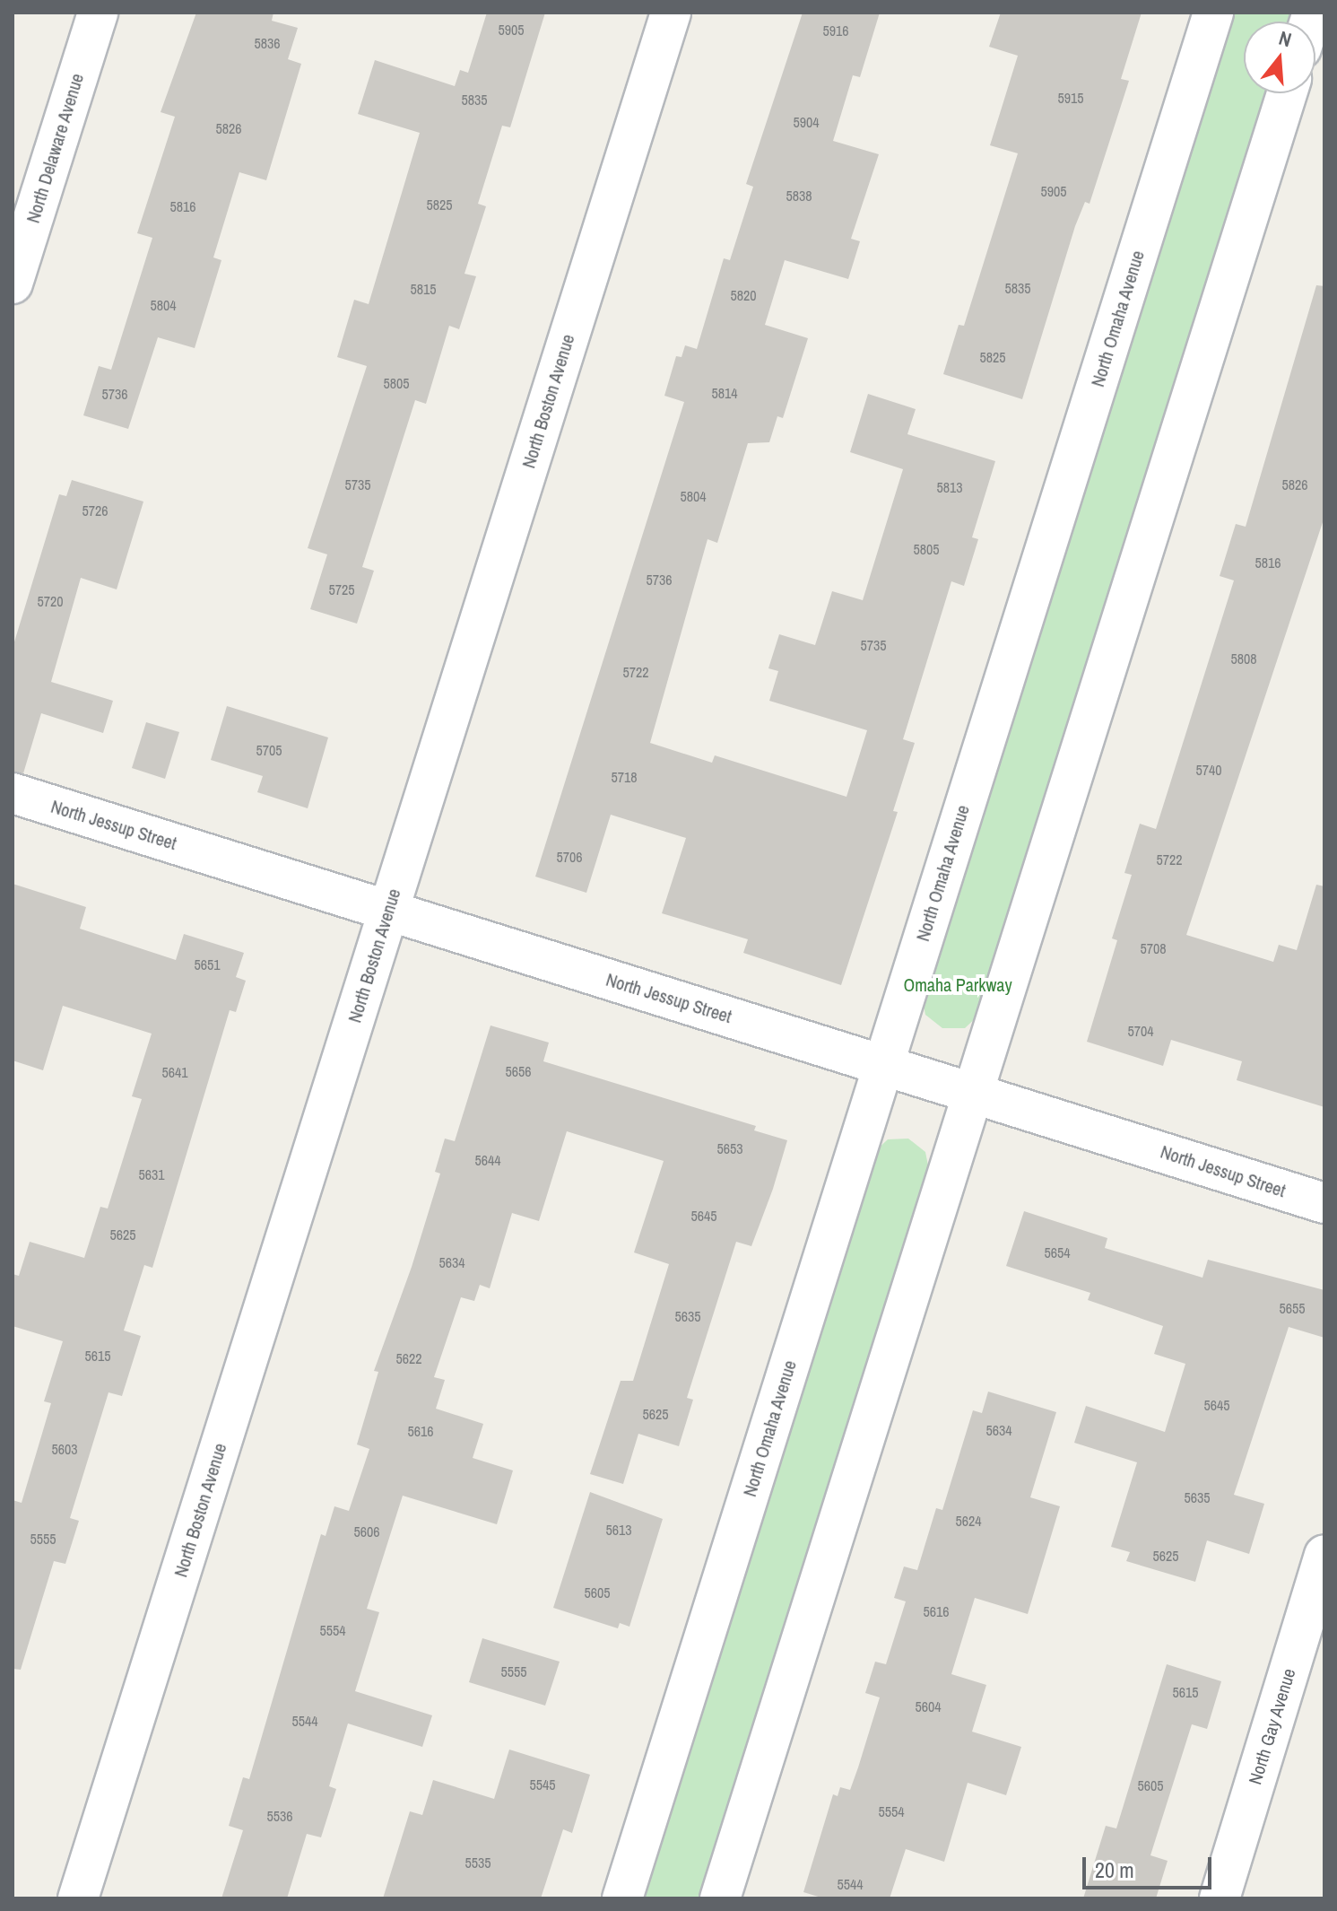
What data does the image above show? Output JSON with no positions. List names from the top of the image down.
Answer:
{
  "streets": {
    "street": [
      "North Delaware Avenue",
      "North Omaha Avenue",
      "North Boston Avenue",
      "North Jessup Street",
      "North Gay Avenue"
    ]
  },
  "crossings": [
    ["North Omaha Avenue", "North Jessup Street"],
    ["North Boston Avenue", "North Jessup Street"]
  ],
  "parks": ["Omaha Parkway"],
  "house_numbers": [
    "5905",
    "5916",
    "5836",
    "5915",
    "5835",
    "5904",
    "5826",
    "5905",
    "5838",
    "5825",
    "5816",
    "5835",
    "5815",
    "5820",
    "5804",
    "5825",
    "5805",
    "5814",
    "5736",
    "5735",
    "5826",
    "5813",
    "5804",
    "5726",
    "5805",
    "5816",
    "5736",
    "5725",
    "5720",
    "5735",
    "5808",
    "5722",
    "5705",
    "5740",
    "5718",
    "5706",
    "5722",
    "5708",
    "5651",
    "5704",
    "5656",
    "5641",
    "5653",
    "5644",
    "5631",
    "5645",
    "5625",
    "5654",
    "5634",
    "5655",
    "5635",
    "5615",
    "5622",
    "5645",
    "5625",
    "5634",
    "5616",
    "5603",
    "5635",
    "5624",
    "5613",
    "5606",
    "5555",
    "5625",
    "5605",
    "5616",
    "5554",
    "5555",
    "5615",
    "5604",
    "5544",
    "5545",
    "5605",
    "5554",
    "5536",
    "5535",
    "5544"
  ],
  "scale_bar": "20 m",
  "north": "top"
}
